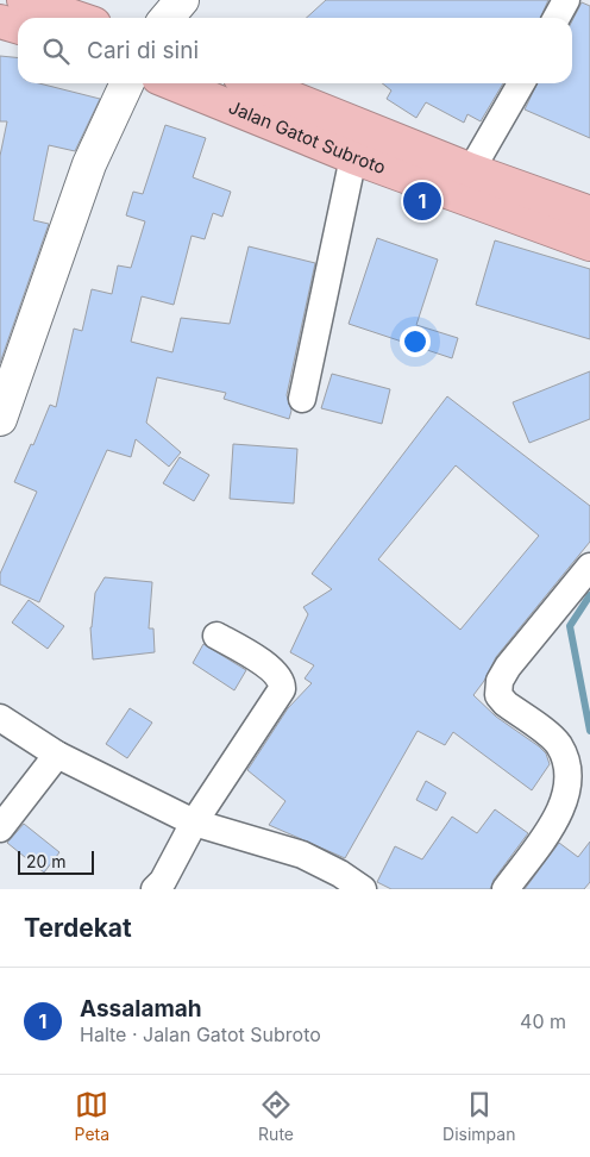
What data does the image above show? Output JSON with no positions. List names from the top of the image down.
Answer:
{
  "streets": {
    "highway": ["Jalan Gatot Subroto"]
  },
  "scale_bar": "20 m",
  "page": {
    "search": "Cari di sini",
    "pins": "1",
    "scale": "20 m",
    "heading": "Terdekat",
    "list": [
      {
        "mark": "1",
        "name": "Assalamah",
        "note": "Halte · Jalan Gatot Subroto",
        "value": "40 m"
      }
    ],
    "nav": ["Peta", "Rute", "Disimpan"]
  }
}
